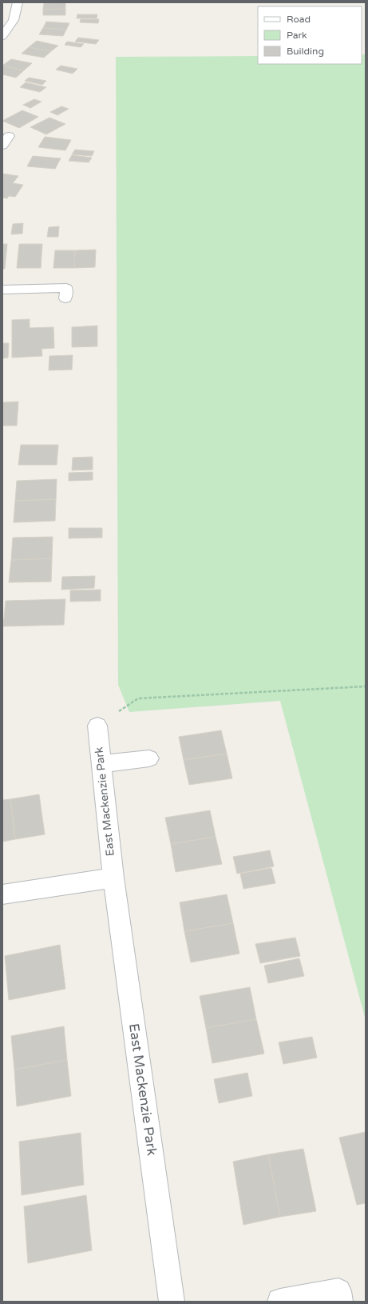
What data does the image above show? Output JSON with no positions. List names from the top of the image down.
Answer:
{
  "streets": {
    "street": ["East Mackenzie Park"]
  },
  "legend": ["Road", "Park", "Building"]
}
